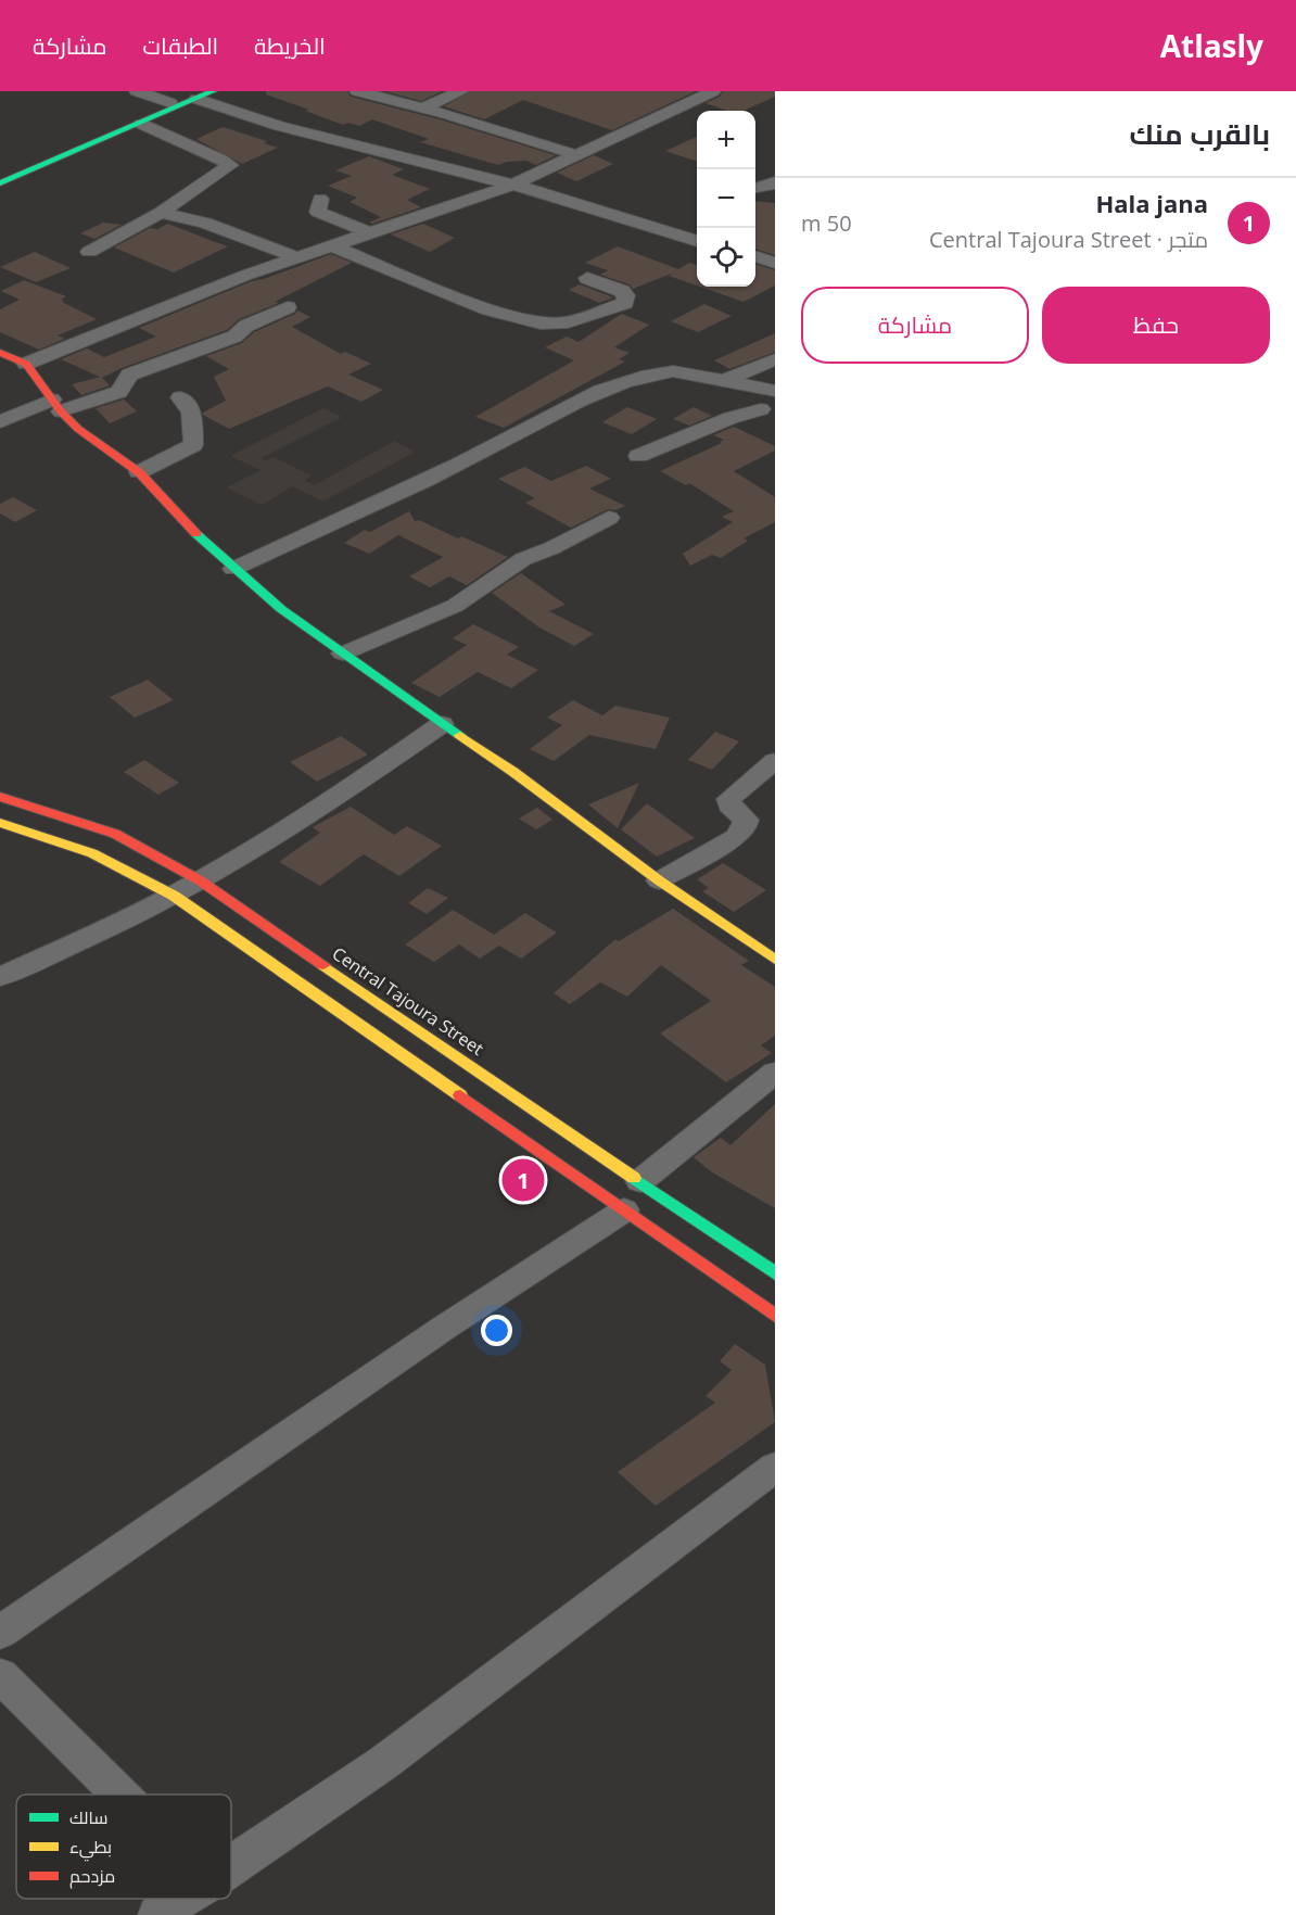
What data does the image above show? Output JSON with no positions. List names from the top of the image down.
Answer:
{
  "streets": {
    "street": ["Central Tajoura Street"]
  },
  "legend": ["سالك", "بطيء", "مزدحم"],
  "page": {
    "header": "Atlasly",
    "nav": ["الخريطة", "الطبقات", "مشاركة"],
    "heading": "بالقرب منك",
    "map_buttons": ["+", "−"],
    "list": [
      {
        "mark": "1",
        "name": "Hala jana",
        "note": "متجر · Central Tajoura Street",
        "value": "50 m"
      }
    ],
    "buttons": ["حفظ", "مشاركة"],
    "pins": "1"
  }
}
